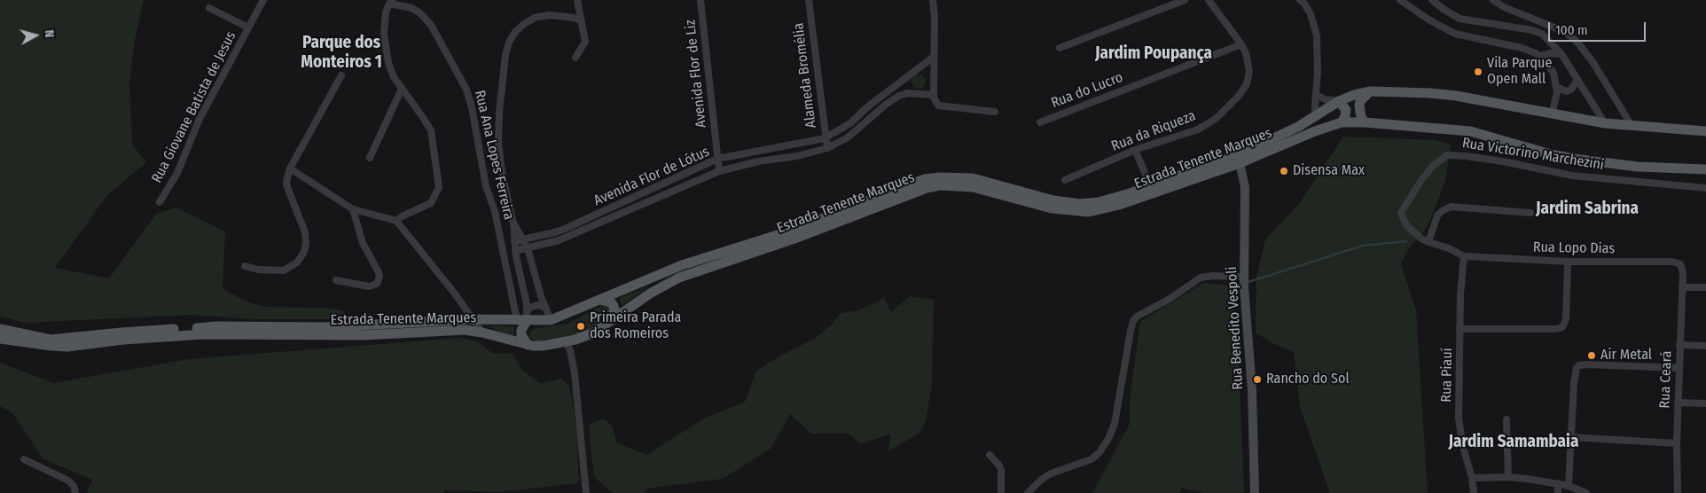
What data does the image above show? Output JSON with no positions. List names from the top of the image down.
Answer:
{
  "streets": {
    "main road": ["Estrada Tenente Marques"],
    "street": [
      "Avenida Flor de Liz",
      "Alameda Bromélia",
      "Rua do Lucro",
      "Rua Giovane Batista de Jesus",
      "Rua da Riqueza",
      "Rua Victorino Marchezini",
      "Rua Ana Lopes Ferreira",
      "Avenida Flor de Lótus",
      "Rua Lopo Dias",
      "Rua Benedito Vespoli",
      "Rua Piauí",
      "Rua Ceará"
    ]
  },
  "crossings": [
    ["Avenida Flor de Liz", "Avenida Flor de Lótus"],
    ["Alameda Bromélia", "Avenida Flor de Lótus"],
    ["Rua do Lucro", "Rua da Riqueza"],
    ["Rua Ana Lopes Ferreira", "Estrada Tenente Marques"],
    ["Estrada Tenente Marques", "Rua Benedito Vespoli"],
    ["Rua Lopo Dias", "Rua Piauí"],
    ["Rua Lopo Dias", "Rua Ceará"]
  ],
  "districts": [
    "Parque dos Monteiros 1",
    "Jardim Poupança",
    "Jardim Sabrina",
    "Jardim Samambaia"
  ],
  "places": [
    "Vila Parque Open Mall",
    "Disensa Max",
    "Primeira Parada dos Romeiros",
    "Air Metal",
    "Rancho do Sol"
  ],
  "scale_bar": "100 m",
  "north": "right"
}
